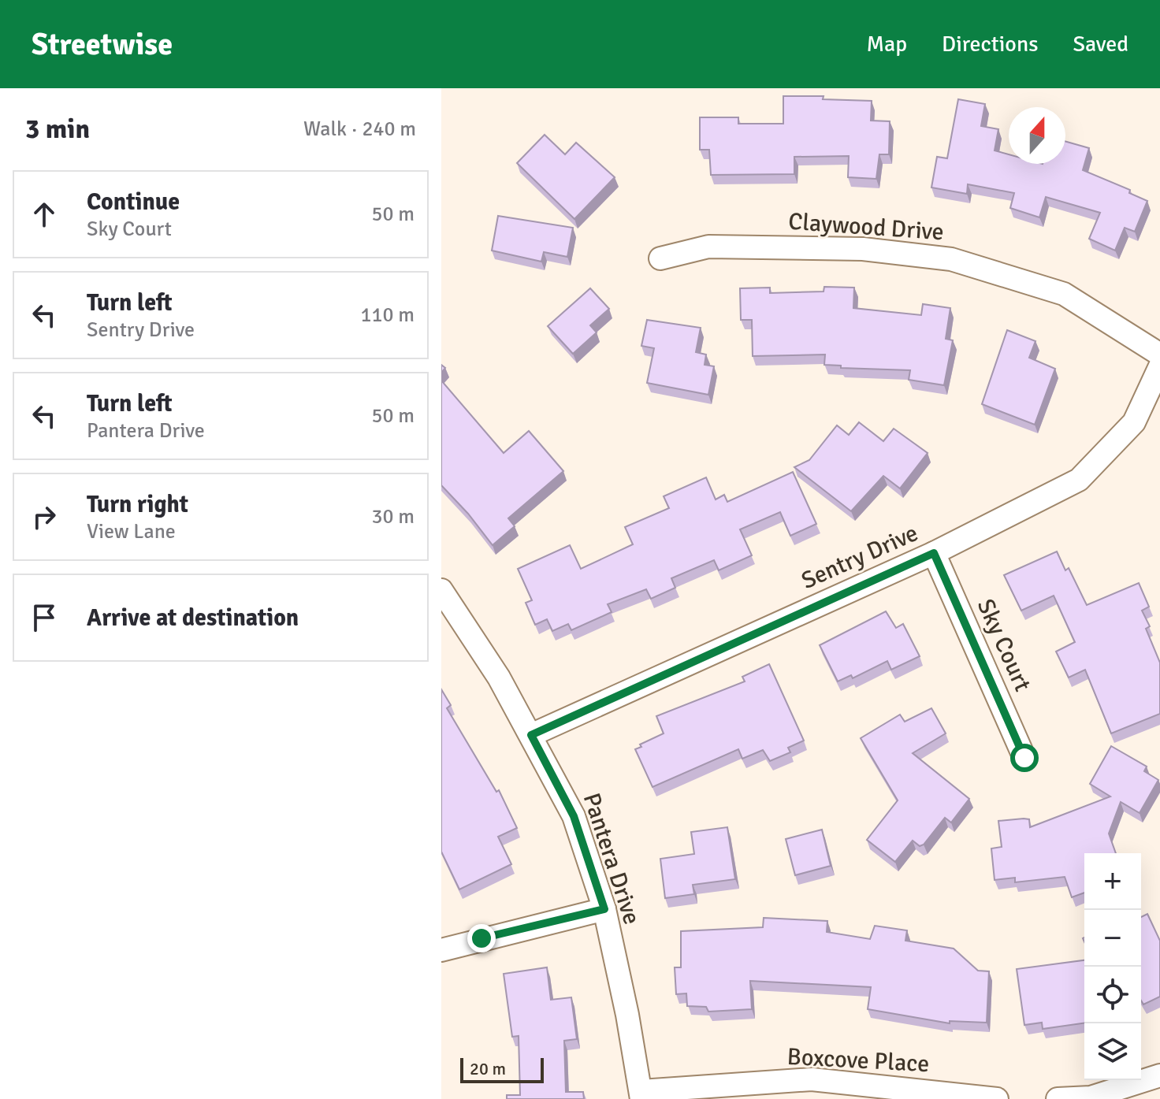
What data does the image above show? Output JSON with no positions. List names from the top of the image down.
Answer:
{
  "streets": {
    "street": [
      "Claywood Drive",
      "Sentry Drive",
      "Sky Court",
      "Pantera Drive",
      "Boxcove Place"
    ]
  },
  "crossings": [
    ["Sentry Drive", "Sky Court"],
    ["Sentry Drive", "Pantera Drive"],
    ["Pantera Drive", "Boxcove Place"]
  ],
  "scale_bar": "20 m",
  "north": "top",
  "page": {
    "header": "Streetwise",
    "nav": ["Map", "Directions", "Saved"],
    "heading": ["3 min", "Walk · 240 m"],
    "list": [
      ["Continue", "Sky Court", "50 m"],
      ["Turn left", "Sentry Drive", "110 m"],
      ["Turn left", "Pantera Drive", "50 m"],
      ["Turn right", "View Lane", "30 m"],
      "Arrive at destination"
    ],
    "map_buttons": ["+", "−"],
    "scale": "20 m"
  }
}
